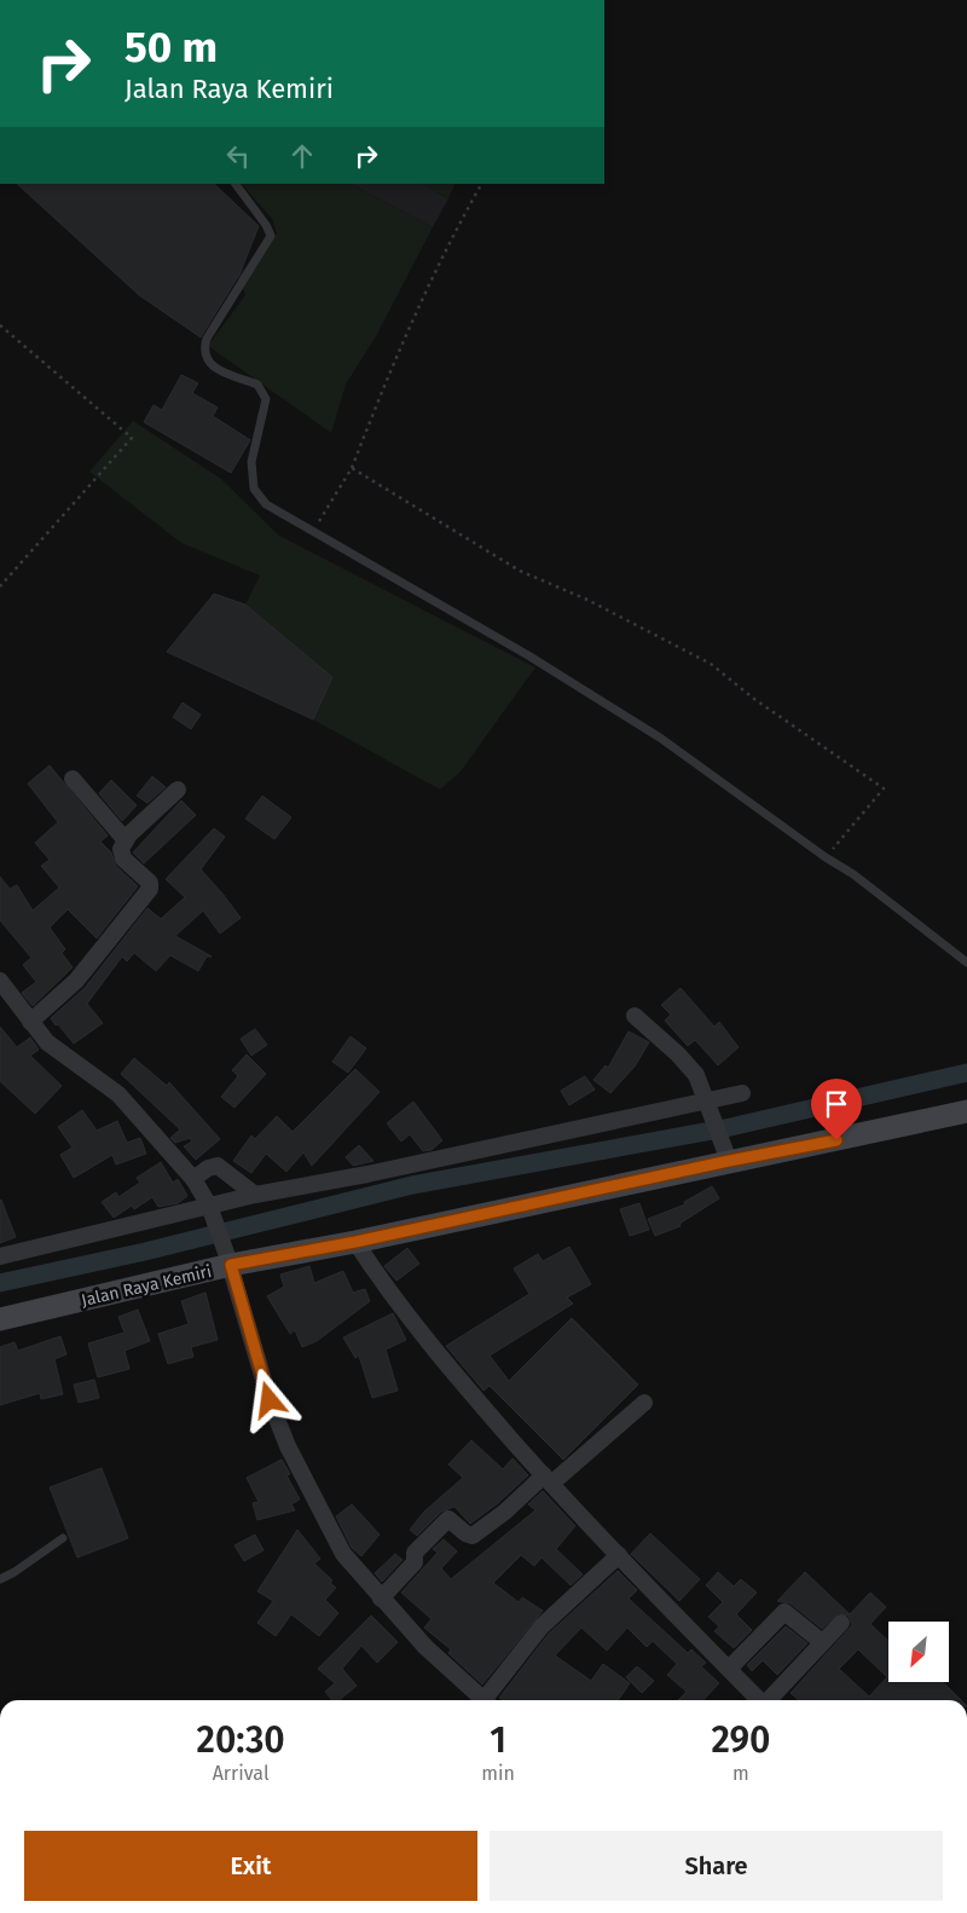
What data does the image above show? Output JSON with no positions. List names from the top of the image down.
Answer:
{
  "streets": {
    "main road": ["Jalan Raya Kemiri"]
  },
  "north": "bottom left",
  "page": {
    "turn": ["50 m", "Jalan Raya Kemiri"],
    "eta": [
      "20:30",
      "Arrival",
      "1",
      "min",
      "290",
      "m"
    ],
    "buttons": ["Exit", "Share"]
  }
}
